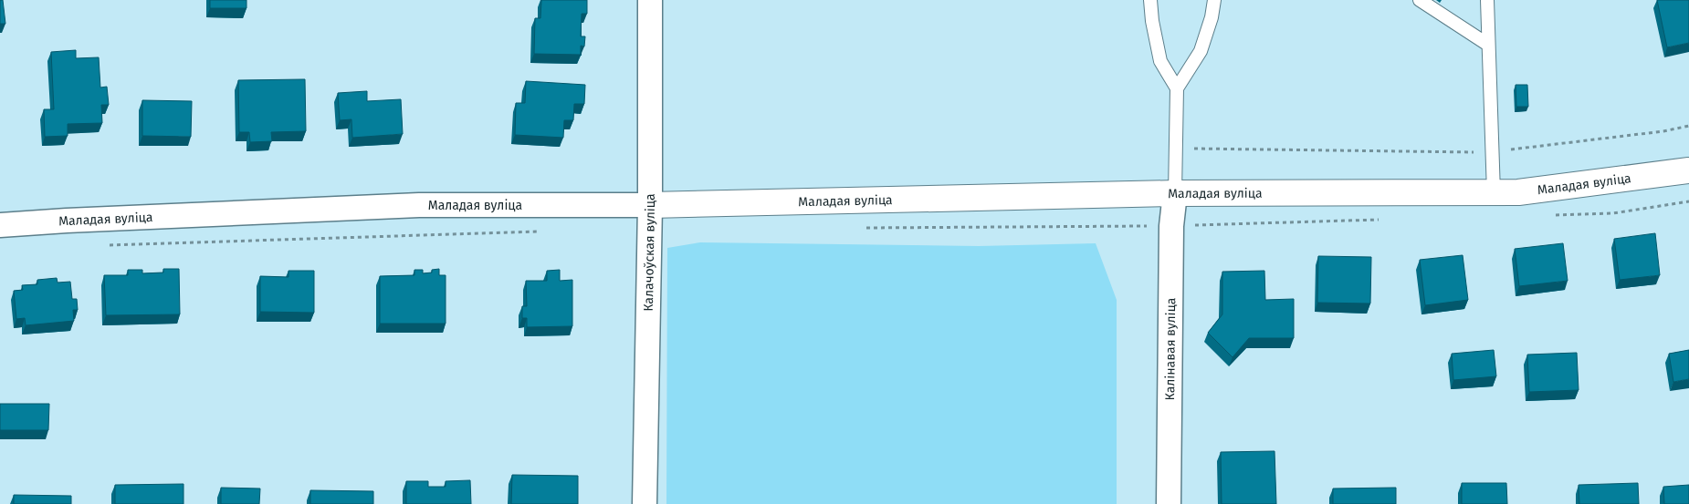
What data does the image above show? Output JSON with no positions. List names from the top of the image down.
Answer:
{
  "streets": {
    "street": ["Маладая вуліца", "Калачоўская вуліца", "Калінавая вуліца"]
  },
  "crossings": [
    ["Маладая вуліца", "Калачоўская вуліца"],
    ["Маладая вуліца", "Калінавая вуліца"]
  ]
}
